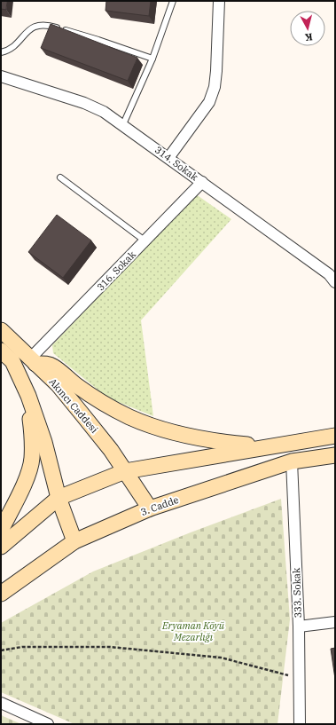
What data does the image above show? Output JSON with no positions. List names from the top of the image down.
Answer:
{
  "streets": {
    "street": [
      "314. Sokak",
      "316. Sokak",
      "Akıncı Caddesi",
      "3. Cadde",
      "333. Sokak"
    ]
  },
  "crossings": [
    ["314. Sokak", "316. Sokak"],
    ["316. Sokak", "Akıncı Caddesi"],
    ["Akıncı Caddesi", "3. Cadde"],
    ["3. Cadde", "333. Sokak"]
  ],
  "parks": ["Eryaman Köyü Mezarlığı"],
  "north": "bottom"
}
